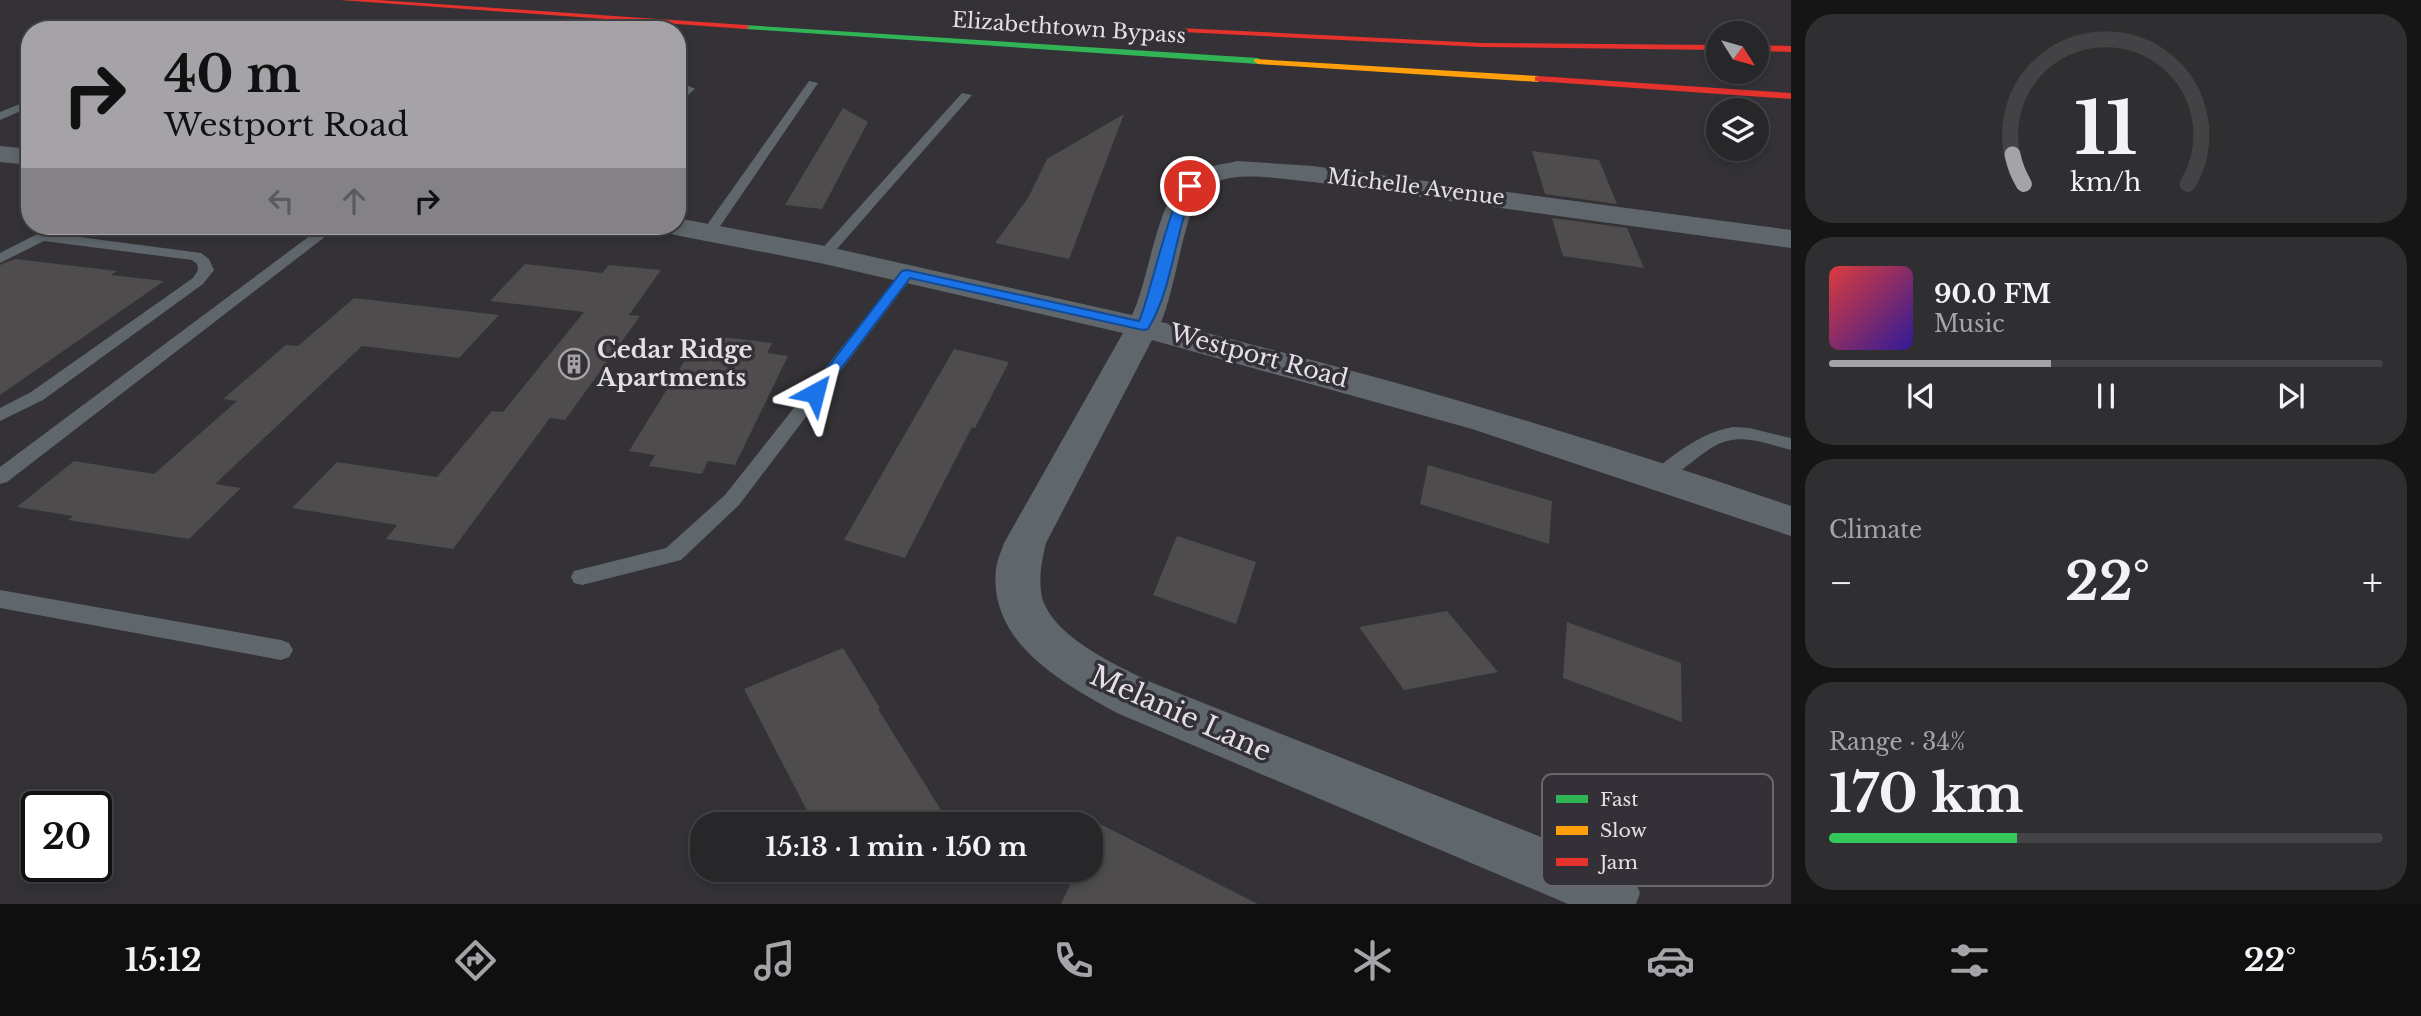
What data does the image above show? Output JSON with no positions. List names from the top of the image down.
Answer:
{
  "streets": {
    "highway": ["Elizabethtown Bypass"],
    "street": ["Michelle Avenue", "Westport Road", "Melanie Lane"]
  },
  "crossings": [
    ["Michelle Avenue", "Westport Road"],
    ["Michelle Avenue", "Melanie Lane"],
    ["Westport Road", "Melanie Lane"]
  ],
  "places": {
    "building": ["Cedar Ridge Apartments"]
  },
  "legend": ["Fast", "Slow", "Jam"],
  "north": "bottom right",
  "page": {
    "turn": ["40 m", "Westport Road"],
    "song": ["90.0 FM", "Music"],
    "tile": [
      "Climate",
      ["Range · 34%", "170 km"]
    ],
    "heat": ["−", "22°", "+"],
    "limit": "20",
    "trip": "15:13 · 1 min · 150 m",
    "tabs": ["15:12", "22°"],
    "gauge": ["11", "km/h"]
  }
}
